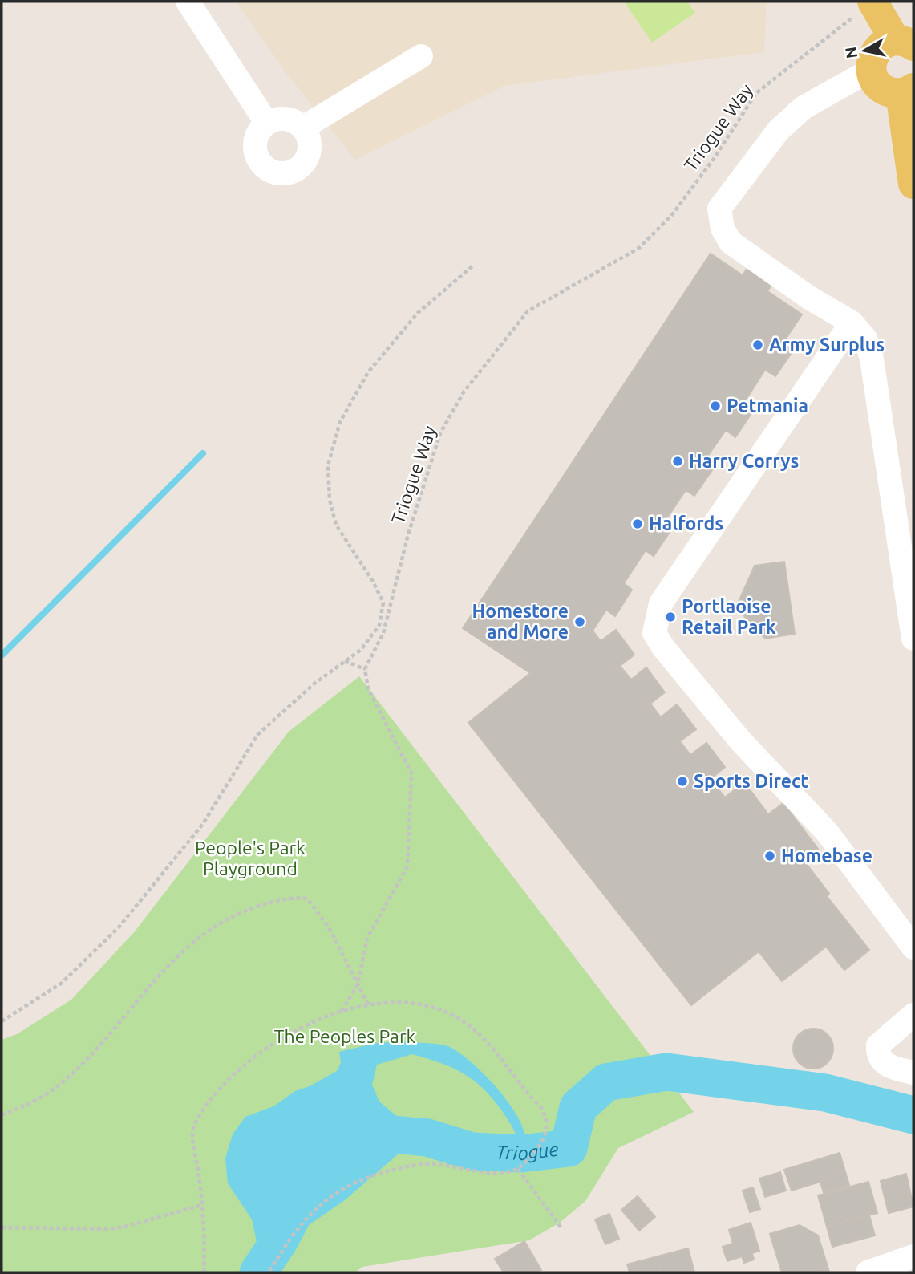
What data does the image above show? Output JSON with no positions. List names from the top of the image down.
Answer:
{
  "streets": {
    "path": ["Triogue Way"]
  },
  "water": ["Triogue"],
  "parks": ["People's Park Playground", "The Peoples Park"],
  "places": [
    "Army Surplus",
    "Petmania",
    "Harry Corrys",
    "Halfords",
    "Portlaoise Retail Park",
    "Homestore and More",
    "Sports Direct",
    "Homebase"
  ],
  "north": "left"
}
